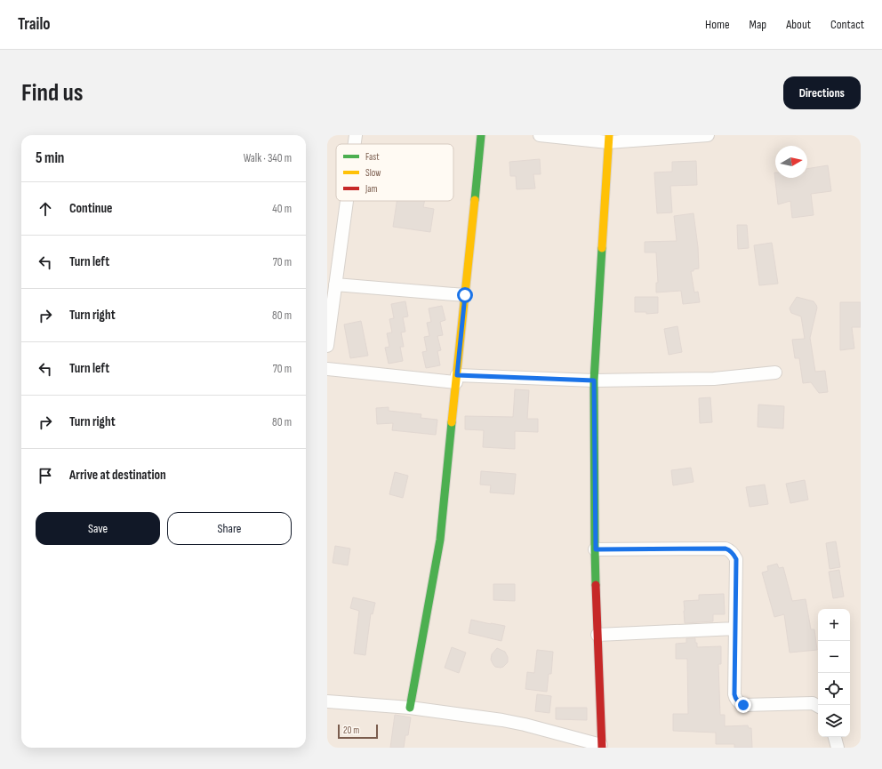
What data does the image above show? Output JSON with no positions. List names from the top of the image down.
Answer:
{
  "legend": ["Fast", "Slow", "Jam"],
  "scale_bar": "20 m",
  "north": "right",
  "page": {
    "header": "Trailo",
    "nav": [
      "Home",
      "Map",
      "About",
      "Contact"
    ],
    "buttons": [
      "Directions",
      ["Save", "Share"]
    ],
    "title": "Find us",
    "heading": ["5 min", "Walk · 340 m"],
    "list": [
      ["Continue", "40 m"],
      ["Turn left", "70 m"],
      ["Turn right", "80 m"],
      ["Turn left", "70 m"],
      ["Turn right", "80 m"],
      "Arrive at destination"
    ],
    "map_buttons": ["+", "−"],
    "scale": "20 m"
  }
}
